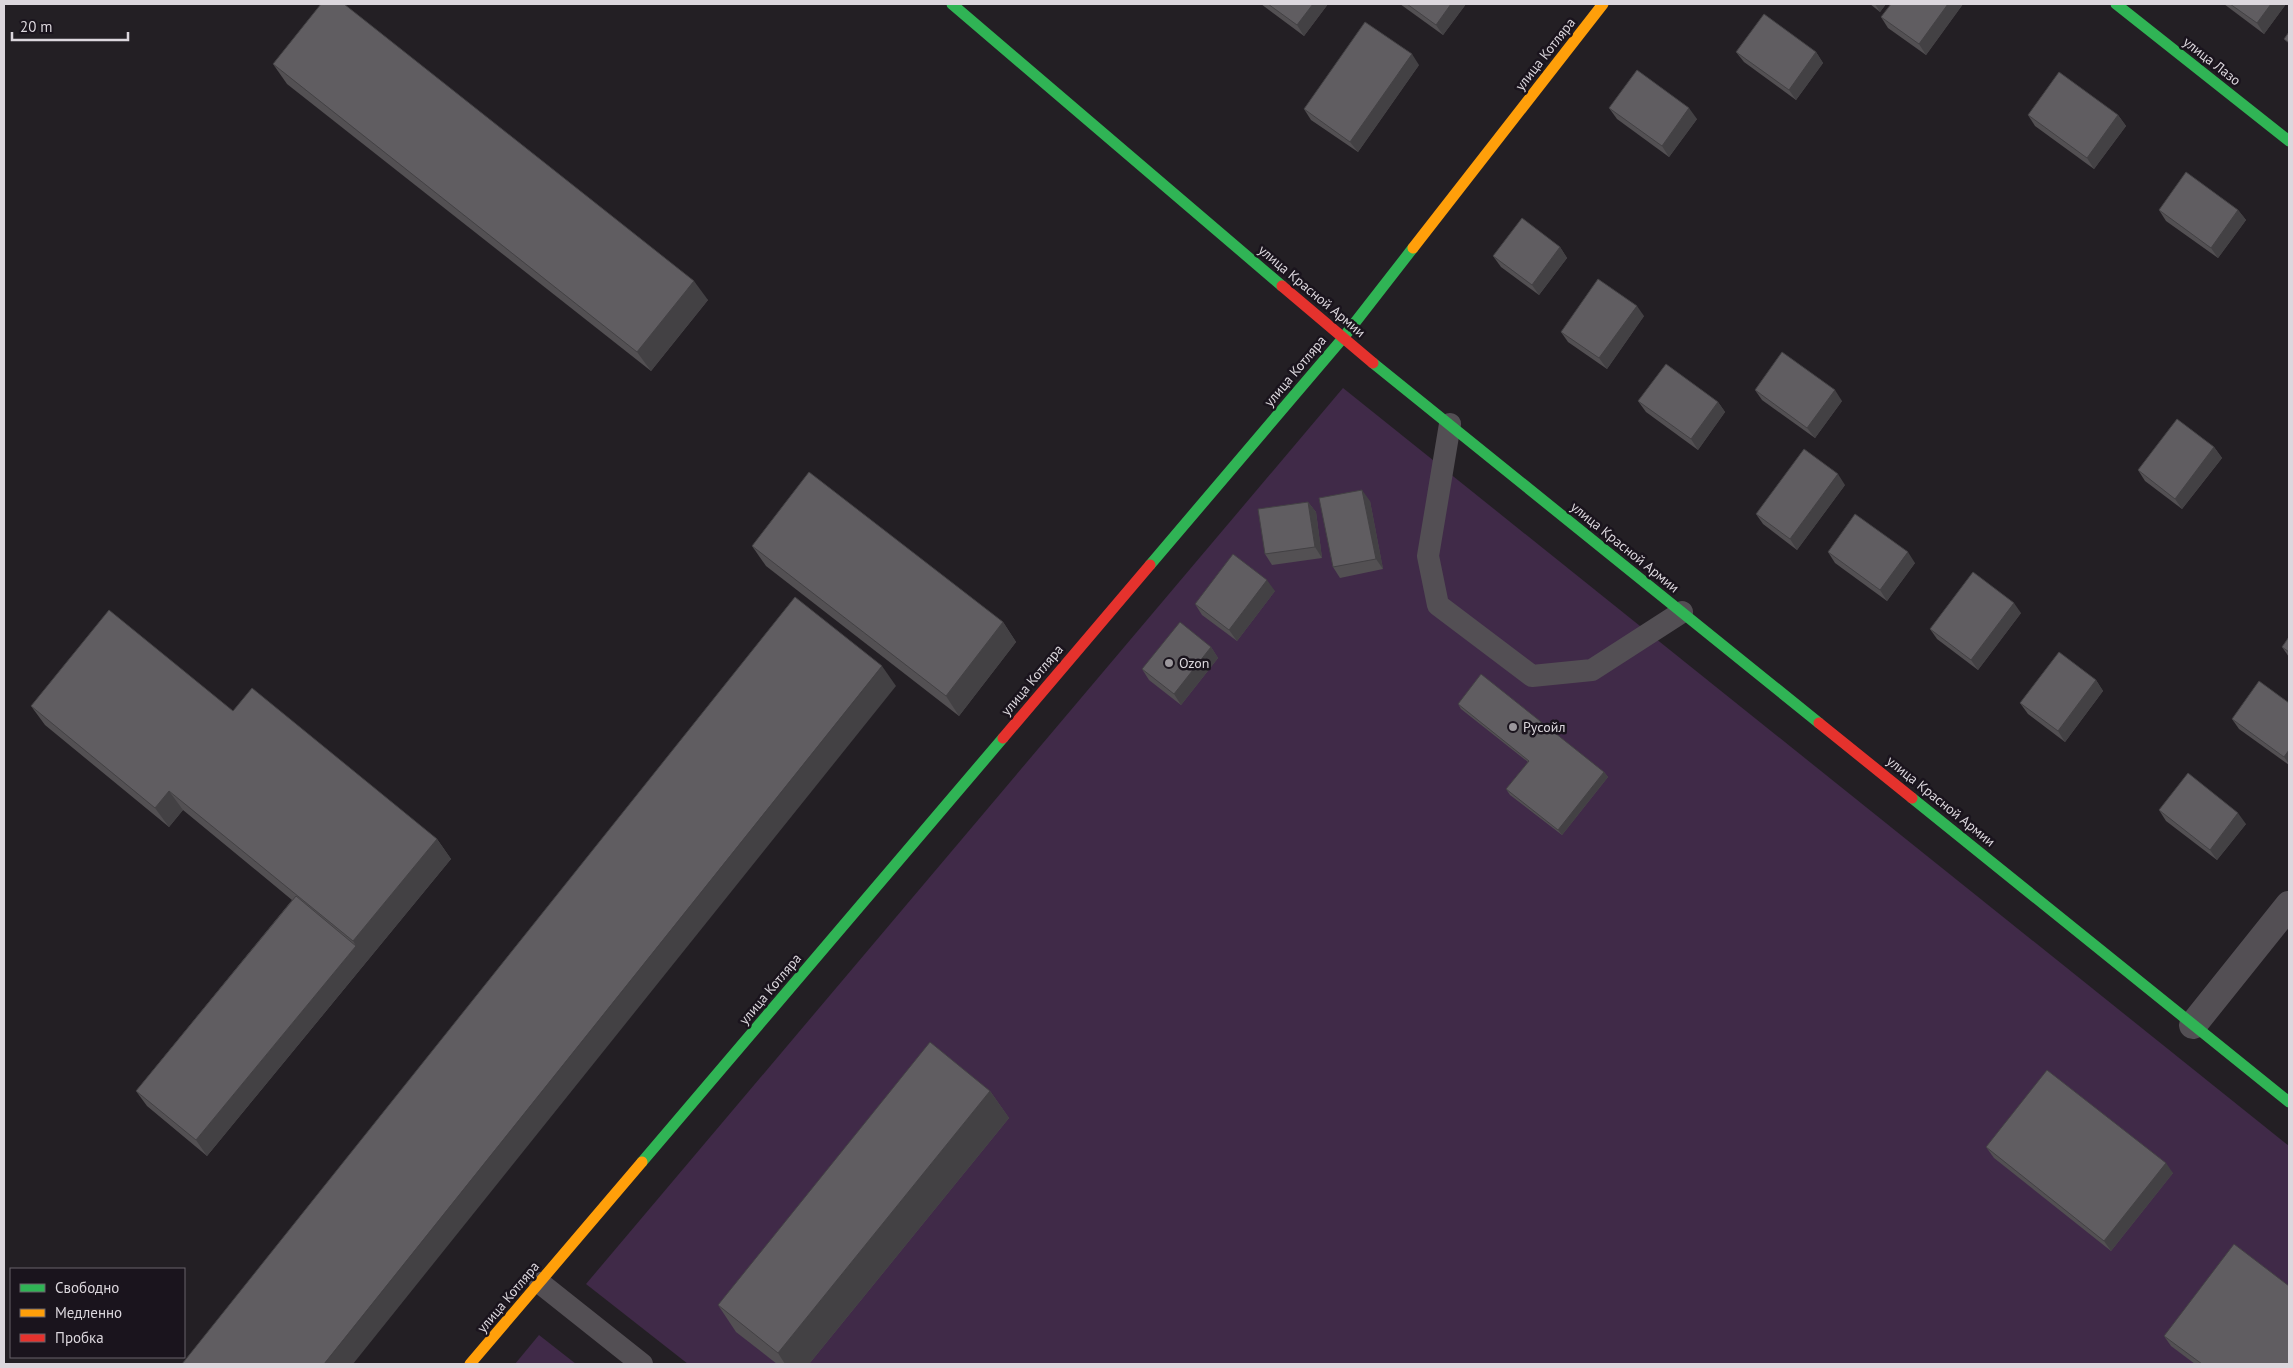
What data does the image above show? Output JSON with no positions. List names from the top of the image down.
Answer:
{
  "streets": {
    "street": ["улица Котляра", "улица Лазо", "улица Красной Армии"]
  },
  "crossings": [
    ["улица Котляра", "улица Красной Армии"]
  ],
  "places": ["Ozon", "Русойл"],
  "legend": ["Свободно", "Медленно", "Пробка"],
  "scale_bar": "20 m"
}
